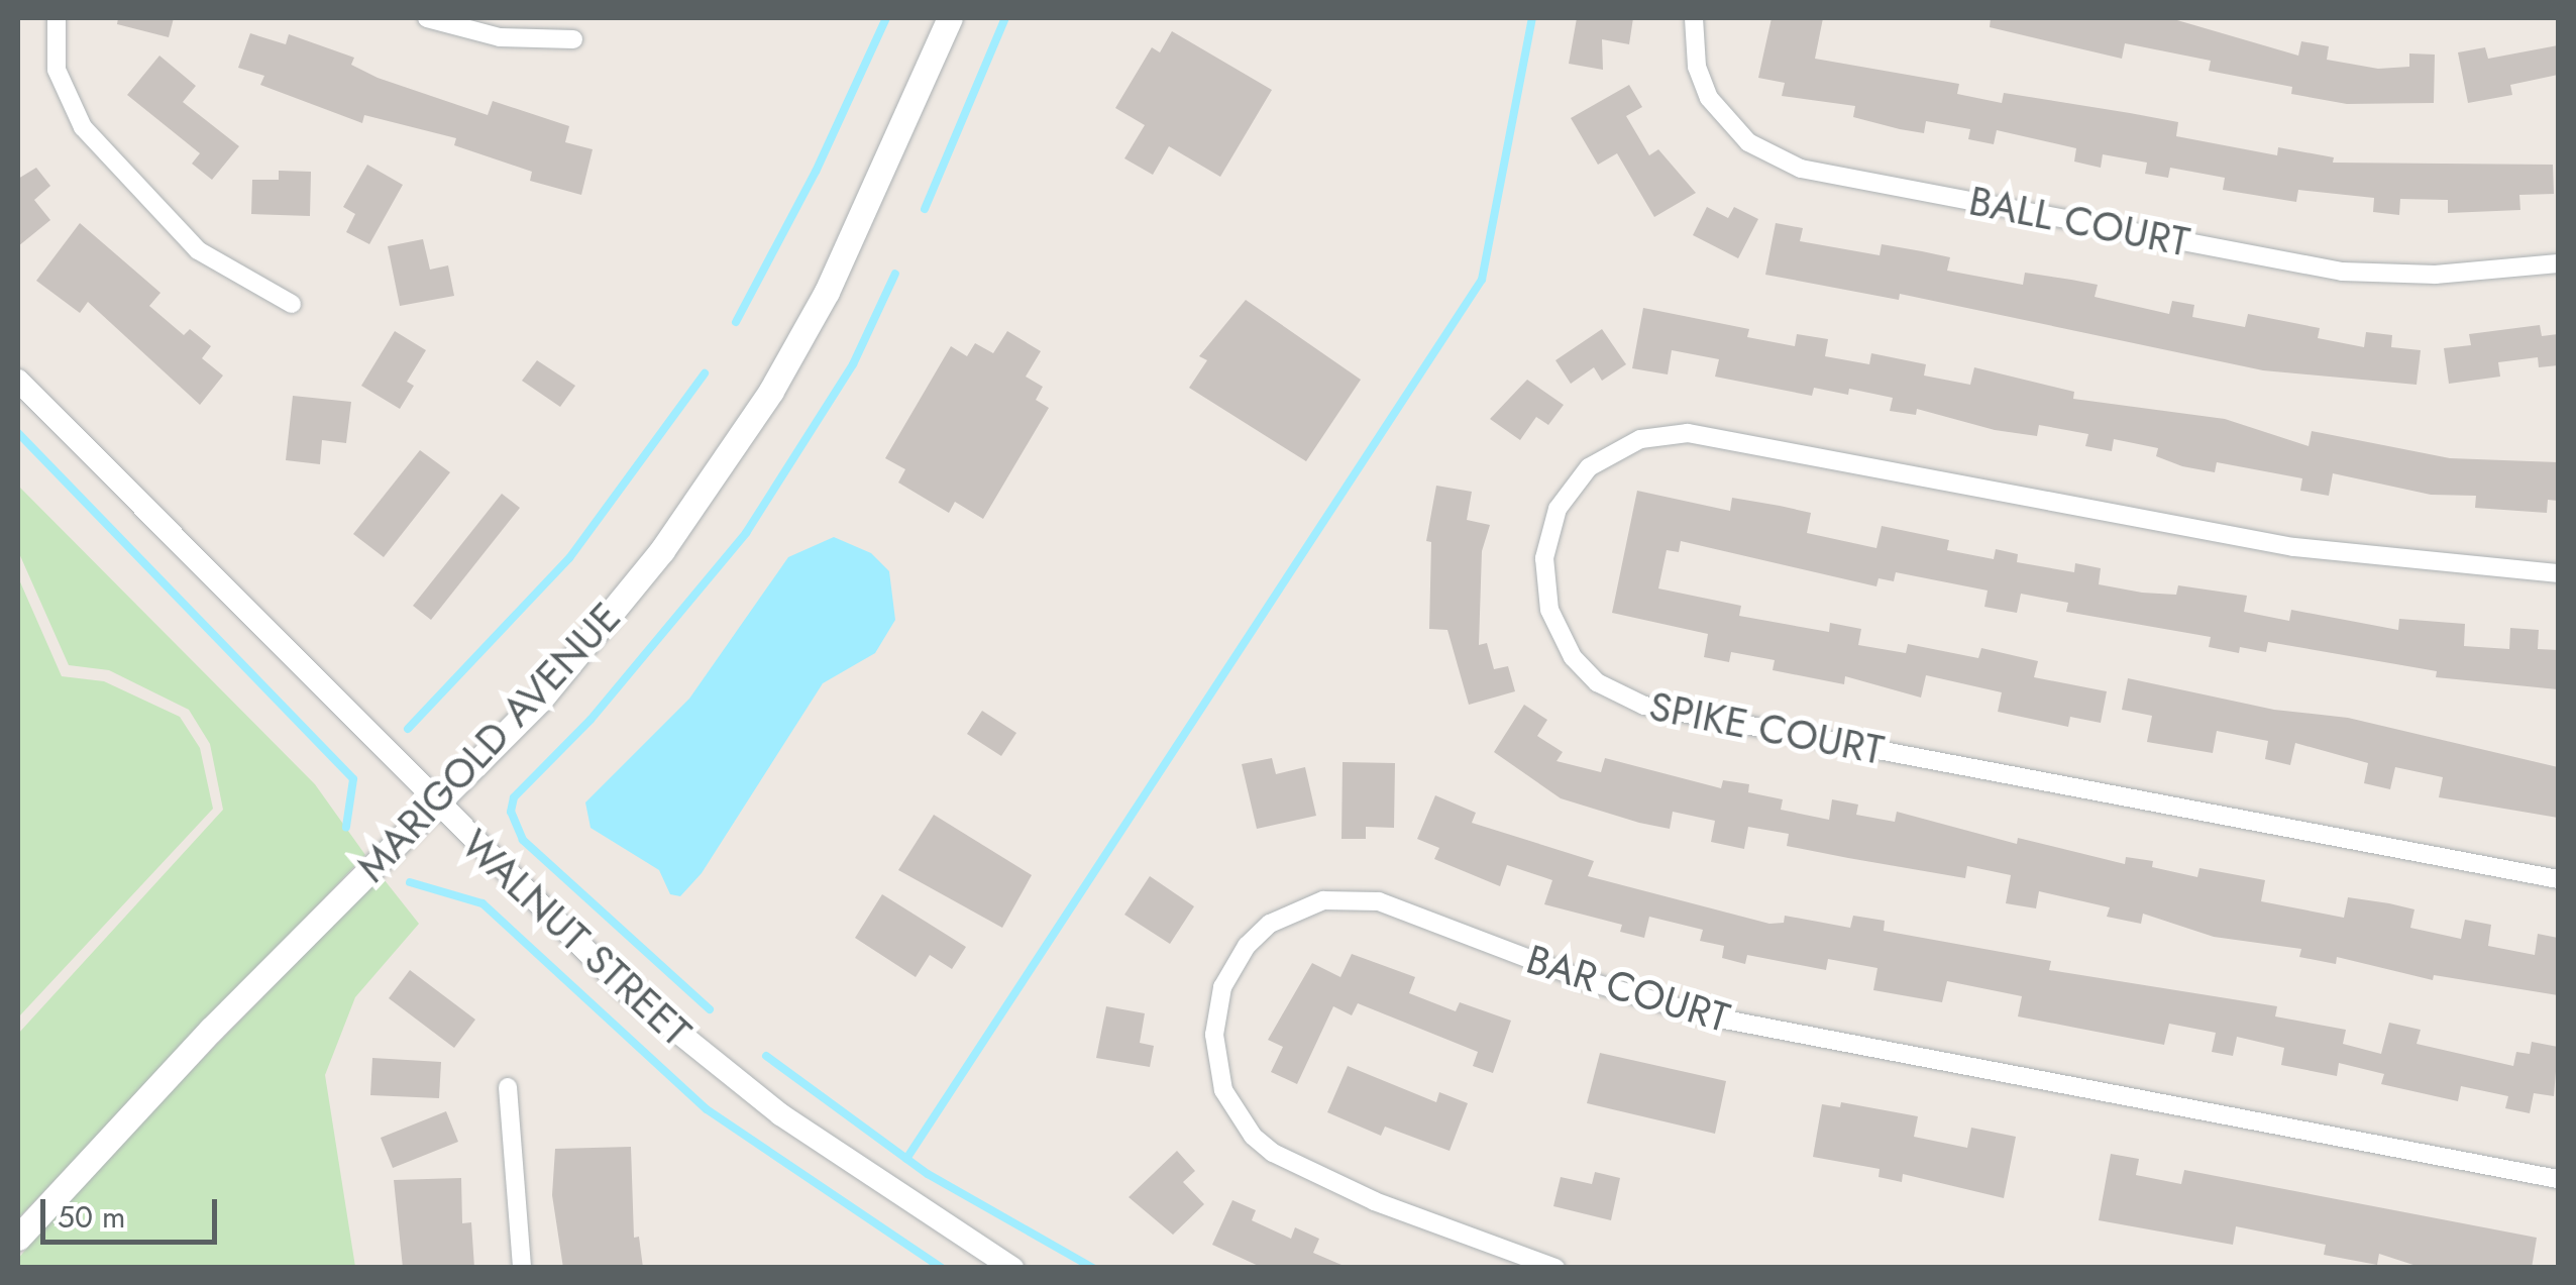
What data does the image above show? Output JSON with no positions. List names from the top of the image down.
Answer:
{
  "streets": {
    "main road": ["MARIGOLD AVENUE"],
    "street": [
      "BALL COURT",
      "SPIKE COURT",
      "WALNUT STREET",
      "BAR COURT"
    ]
  },
  "crossings": [
    ["MARIGOLD AVENUE", "WALNUT STREET"]
  ],
  "scale_bar": "50 m"
}
